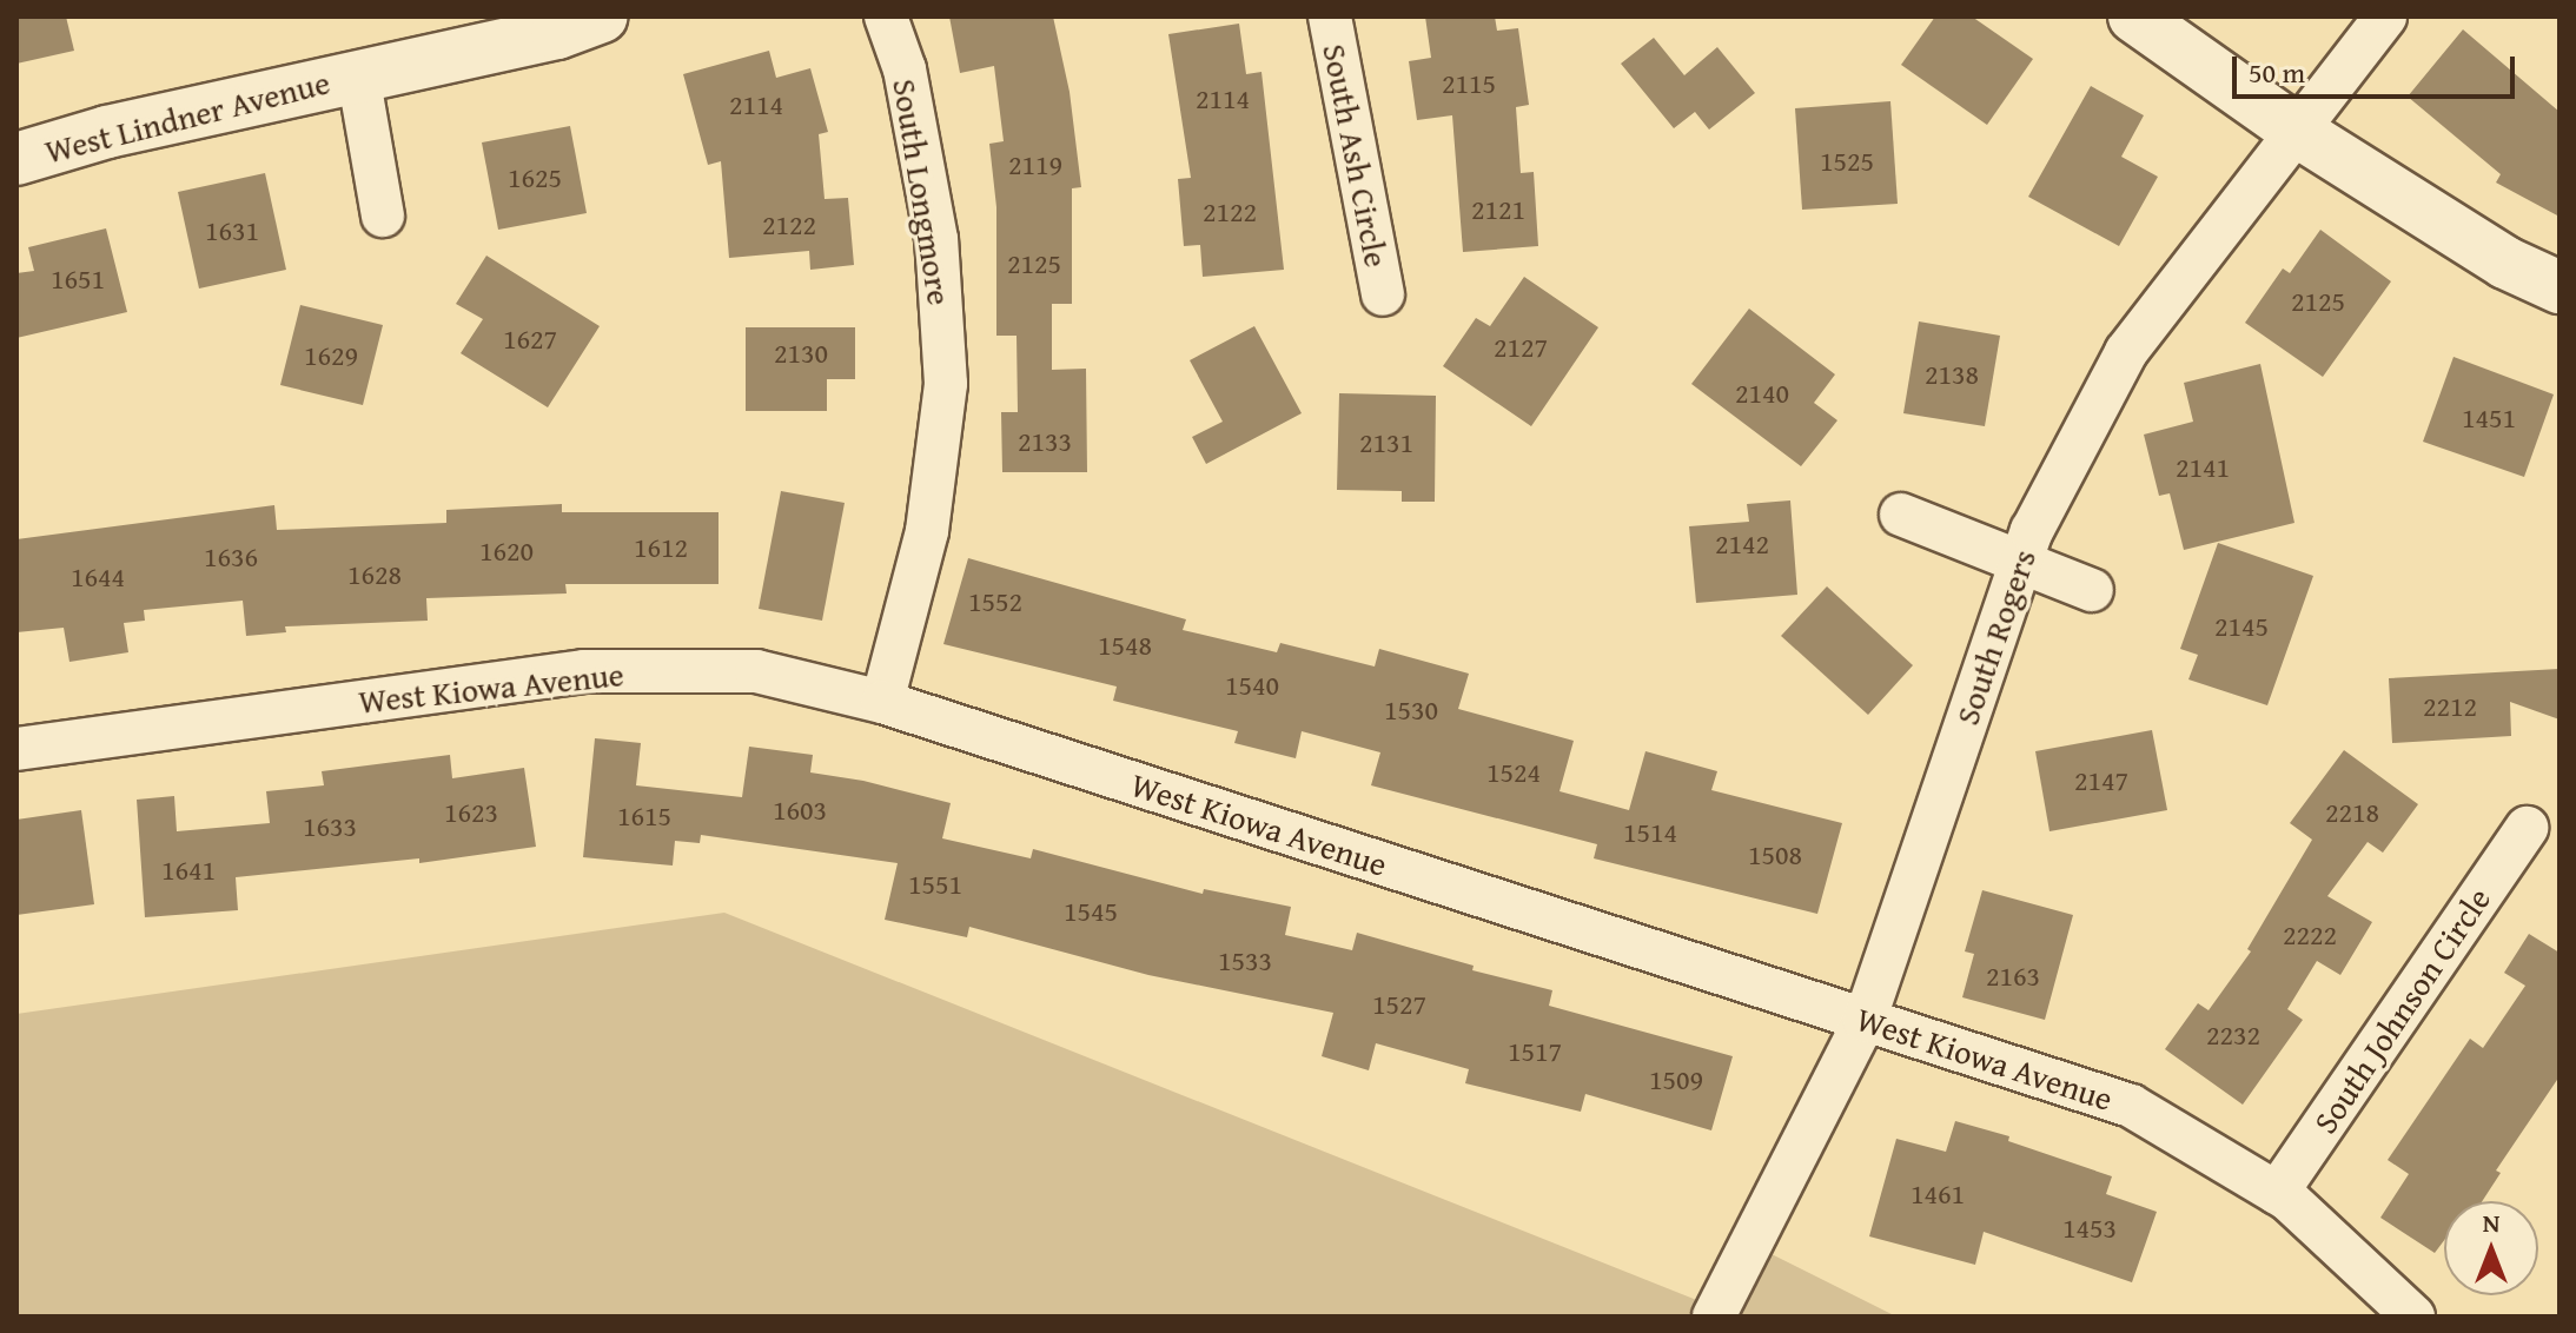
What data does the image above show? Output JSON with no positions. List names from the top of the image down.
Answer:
{
  "streets": {
    "street": [
      "West Lindner Avenue",
      "South Ash Circle",
      "South Longmore",
      "South Rogers",
      "West Kiowa Avenue",
      "South Johnson Circle"
    ]
  },
  "crossings": [
    ["South Longmore", "West Kiowa Avenue"],
    ["South Rogers", "West Kiowa Avenue"],
    ["West Kiowa Avenue", "South Johnson Circle"]
  ],
  "house_numbers": [
    "2115",
    "2114",
    "2114",
    "1525",
    "2119",
    "1625",
    "2121",
    "2122",
    "2122",
    "1631",
    "2125",
    "1651",
    "2125",
    "1627",
    "2127",
    "2130",
    "1629",
    "2138",
    "2140",
    "1451",
    "2133",
    "2131",
    "2141",
    "2142",
    "1612",
    "1620",
    "1636",
    "1628",
    "1644",
    "1552",
    "2145",
    "1548",
    "1540",
    "2212",
    "1530",
    "1524",
    "2147",
    "1603",
    "1623",
    "2218",
    "1615",
    "1633",
    "1514",
    "1508",
    "1641",
    "1551",
    "1545",
    "2222",
    "1533",
    "2163",
    "1527",
    "2232",
    "1517",
    "1509",
    "1461",
    "1453"
  ],
  "scale_bar": "50 m",
  "north": "top"
}
